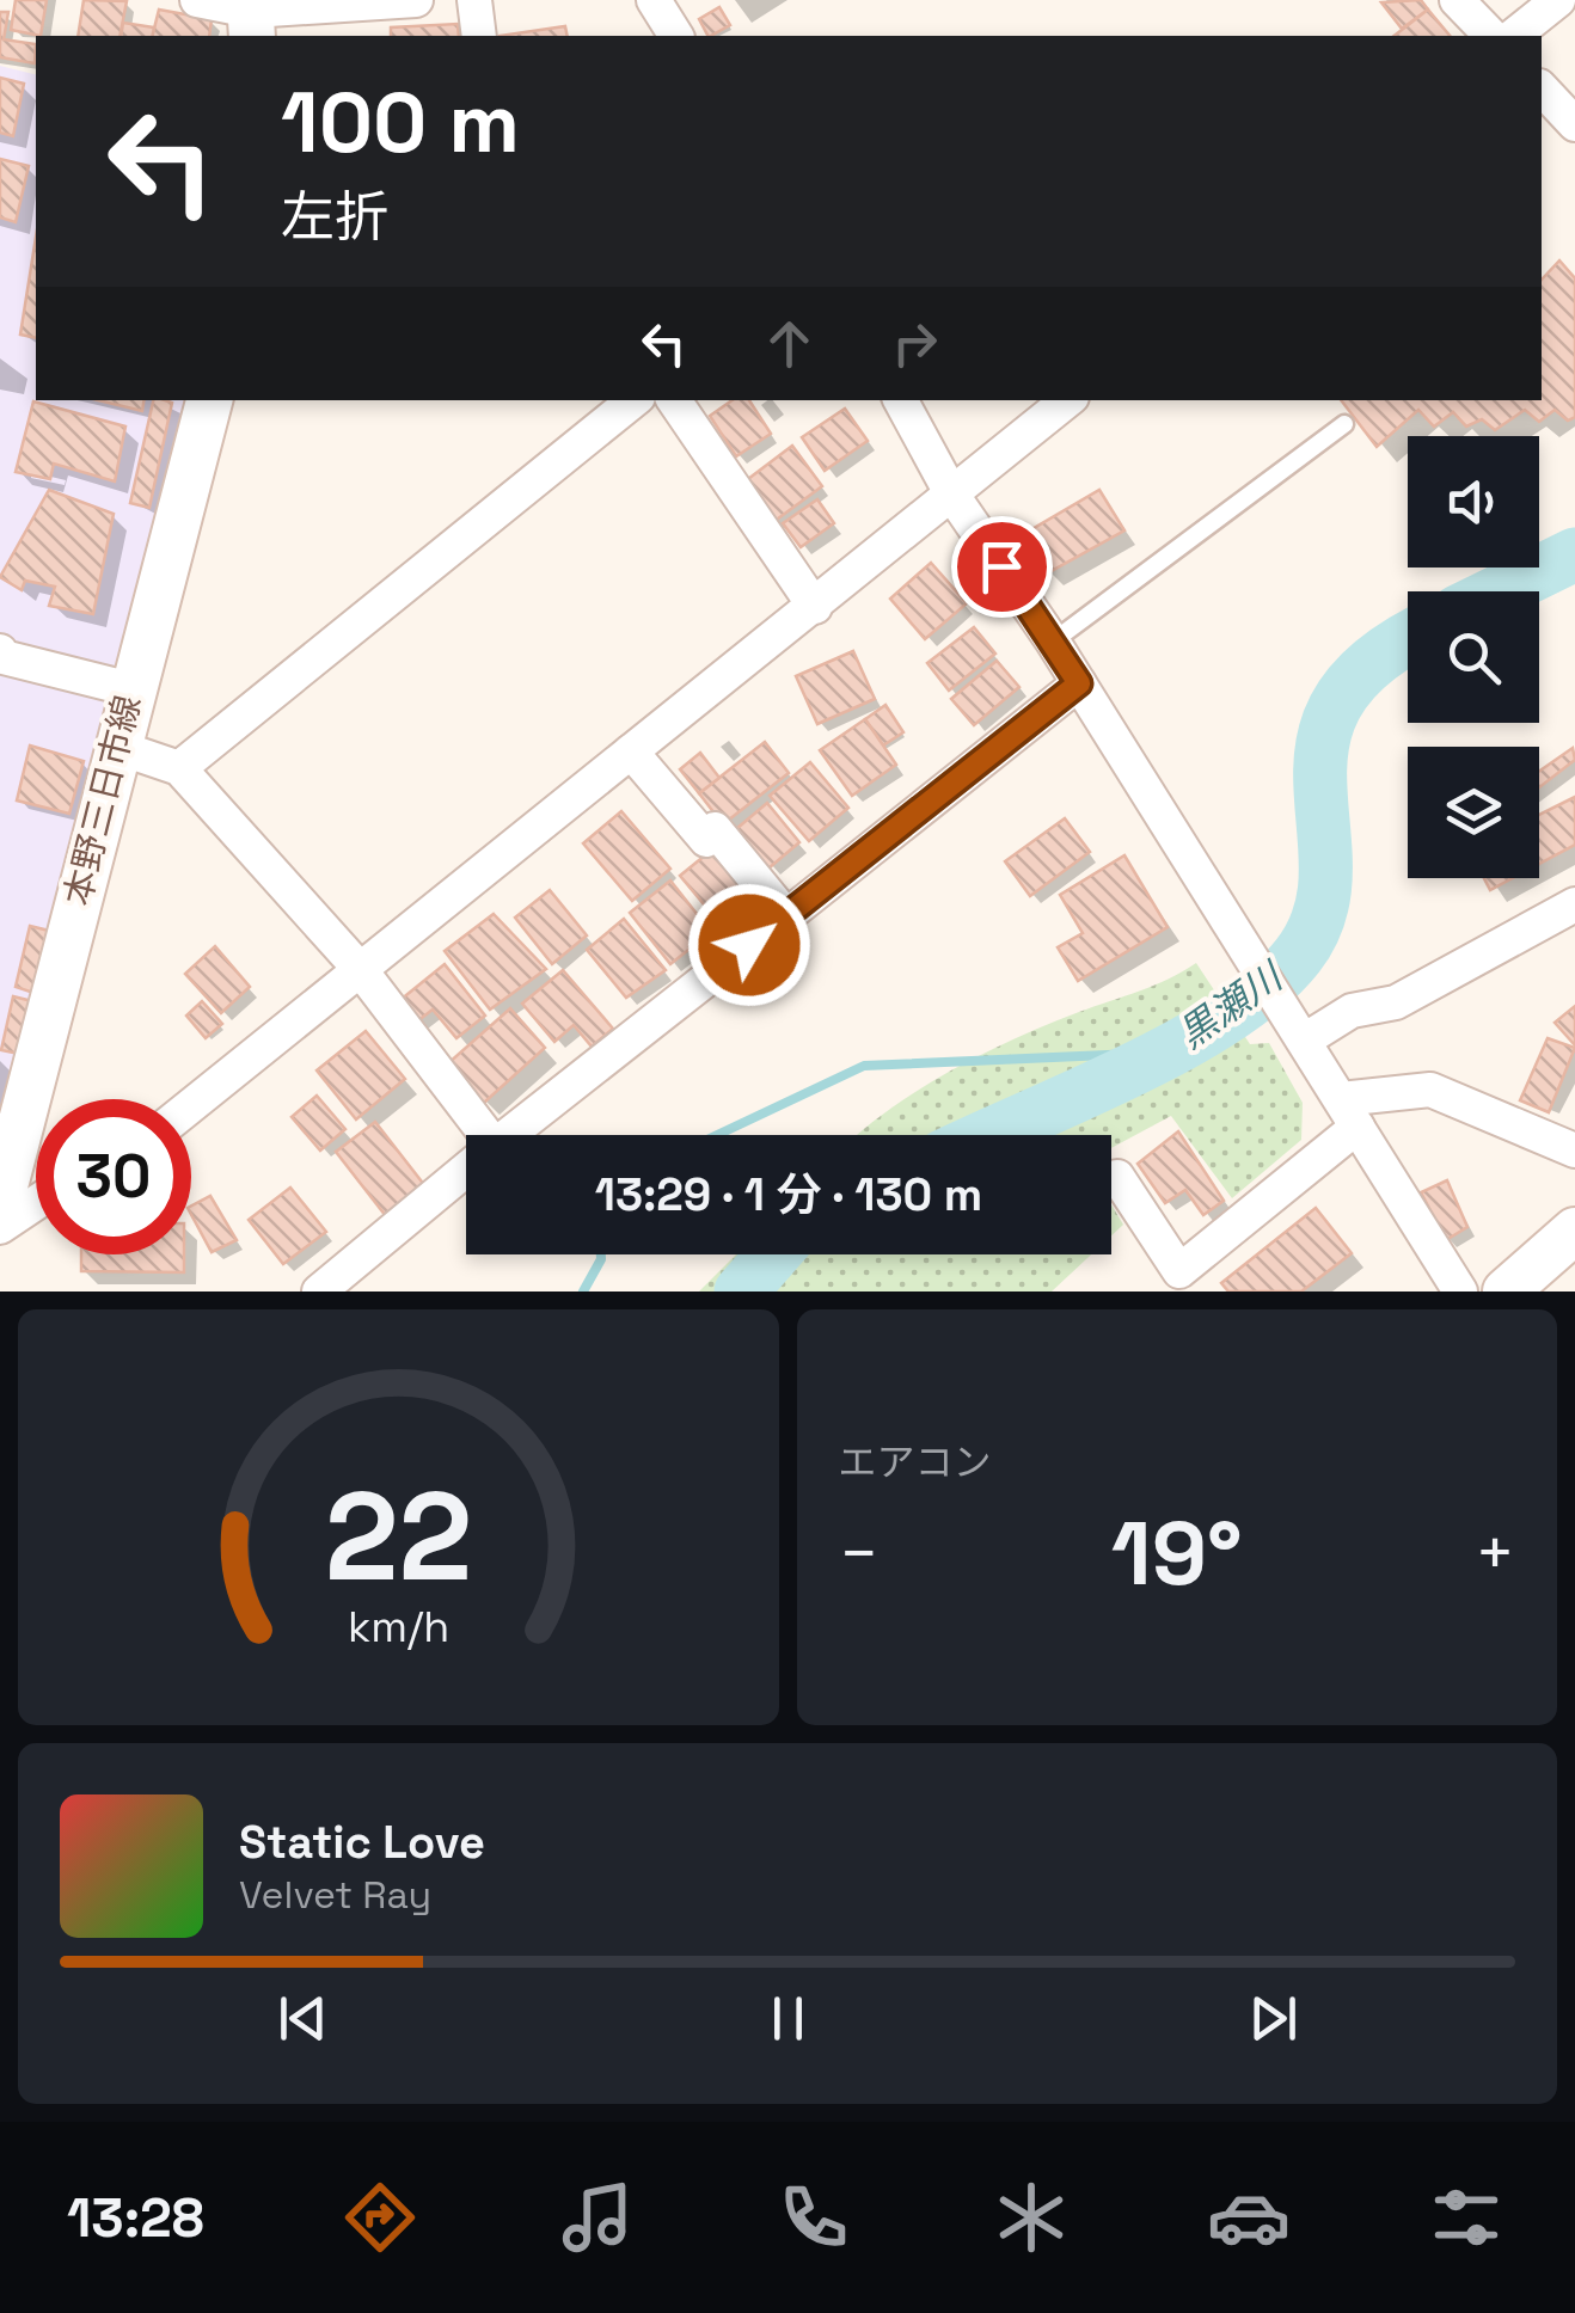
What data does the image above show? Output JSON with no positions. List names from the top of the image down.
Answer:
{
  "streets": {
    "main road": ["本野三日市線"]
  },
  "water": ["黒瀬川"],
  "page": {
    "turn": ["100 m", "左折"],
    "limit": "30",
    "trip": "13:29 · 1 分 · 130 m",
    "tile": "エアコン",
    "heat": ["−", "19°", "+"],
    "song": ["Static Love", "Velvet Ray"],
    "tabs": "13:28",
    "gauge": ["22", "km/h"]
  }
}
